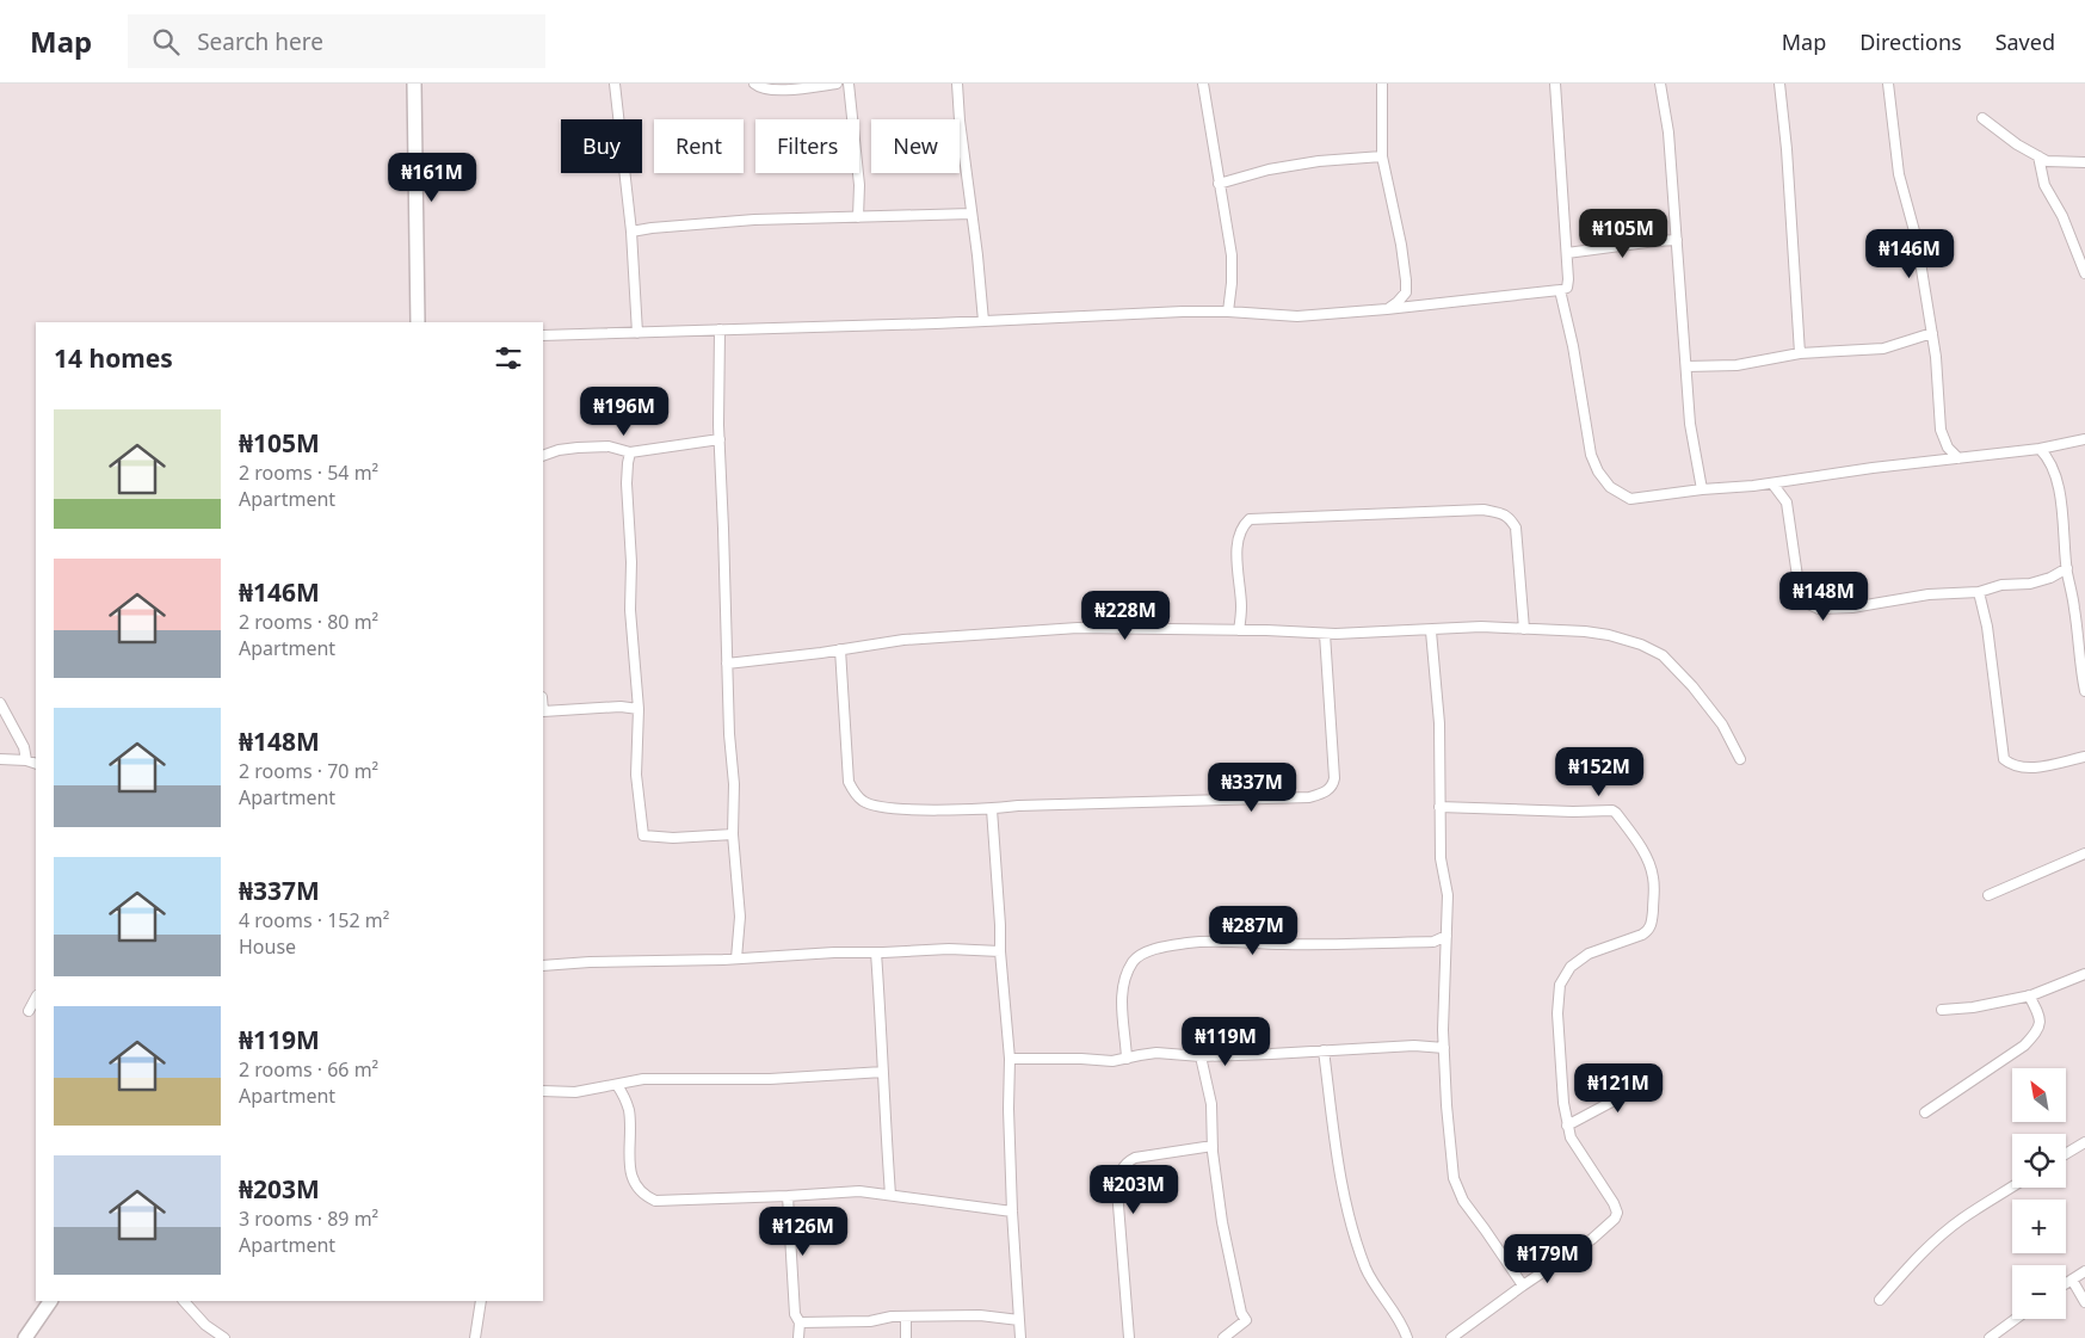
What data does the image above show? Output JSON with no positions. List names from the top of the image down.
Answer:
{
  "north": "top left",
  "page": {
    "header": "Map",
    "search": "Search here",
    "nav": ["Map", "Directions", "Saved"],
    "chip": [
      "Buy",
      "Rent",
      "Filters",
      "New"
    ],
    "price": [
      "₦161M",
      "₦105M",
      "₦146M",
      "₦196M",
      "₦148M",
      "₦228M",
      "₦152M",
      "₦337M",
      "₦287M",
      "₦119M",
      "₦121M",
      "₦203M",
      "₦126M",
      "₦179M"
    ],
    "heading": "14 homes",
    "list": [
      {
        "name": "₦105M",
        "note": "2 rooms · 54 m² · Apartment"
      },
      {
        "name": "₦146M",
        "note": "2 rooms · 80 m² · Apartment"
      },
      {
        "name": "₦148M",
        "note": "2 rooms · 70 m² · Apartment"
      },
      {
        "name": "₦337M",
        "note": "4 rooms · 152 m² · House"
      },
      {
        "name": "₦119M",
        "note": "2 rooms · 66 m² · Apartment"
      },
      {
        "name": "₦203M",
        "note": "3 rooms · 89 m² · Apartment"
      }
    ],
    "map_buttons": ["+", "−"]
  }
}
